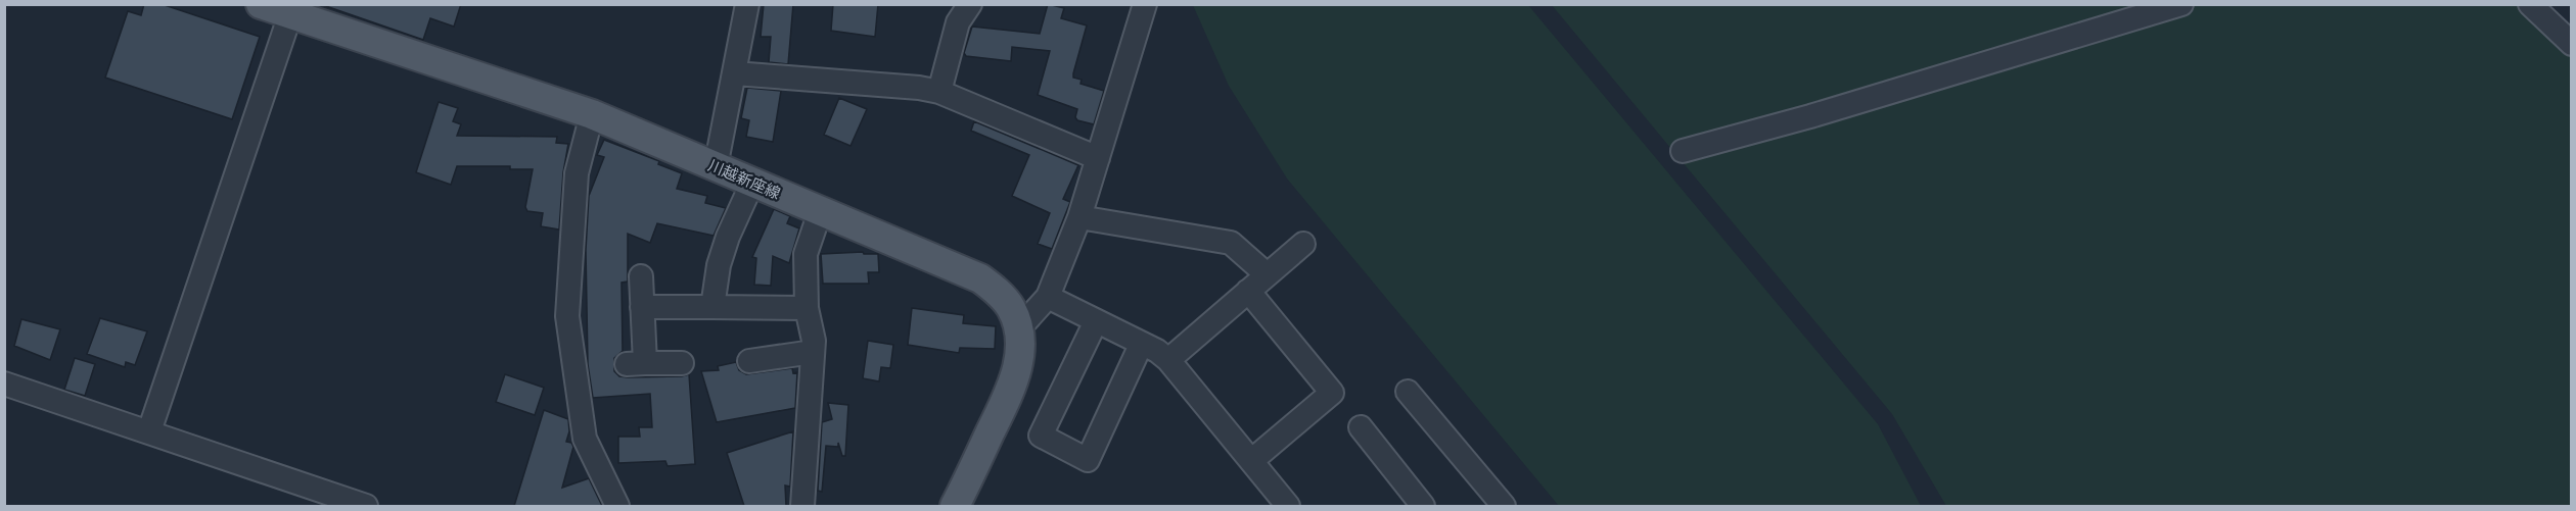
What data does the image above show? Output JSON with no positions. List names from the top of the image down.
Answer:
{
  "streets": {
    "main road": ["川越新座線"]
  }
}
